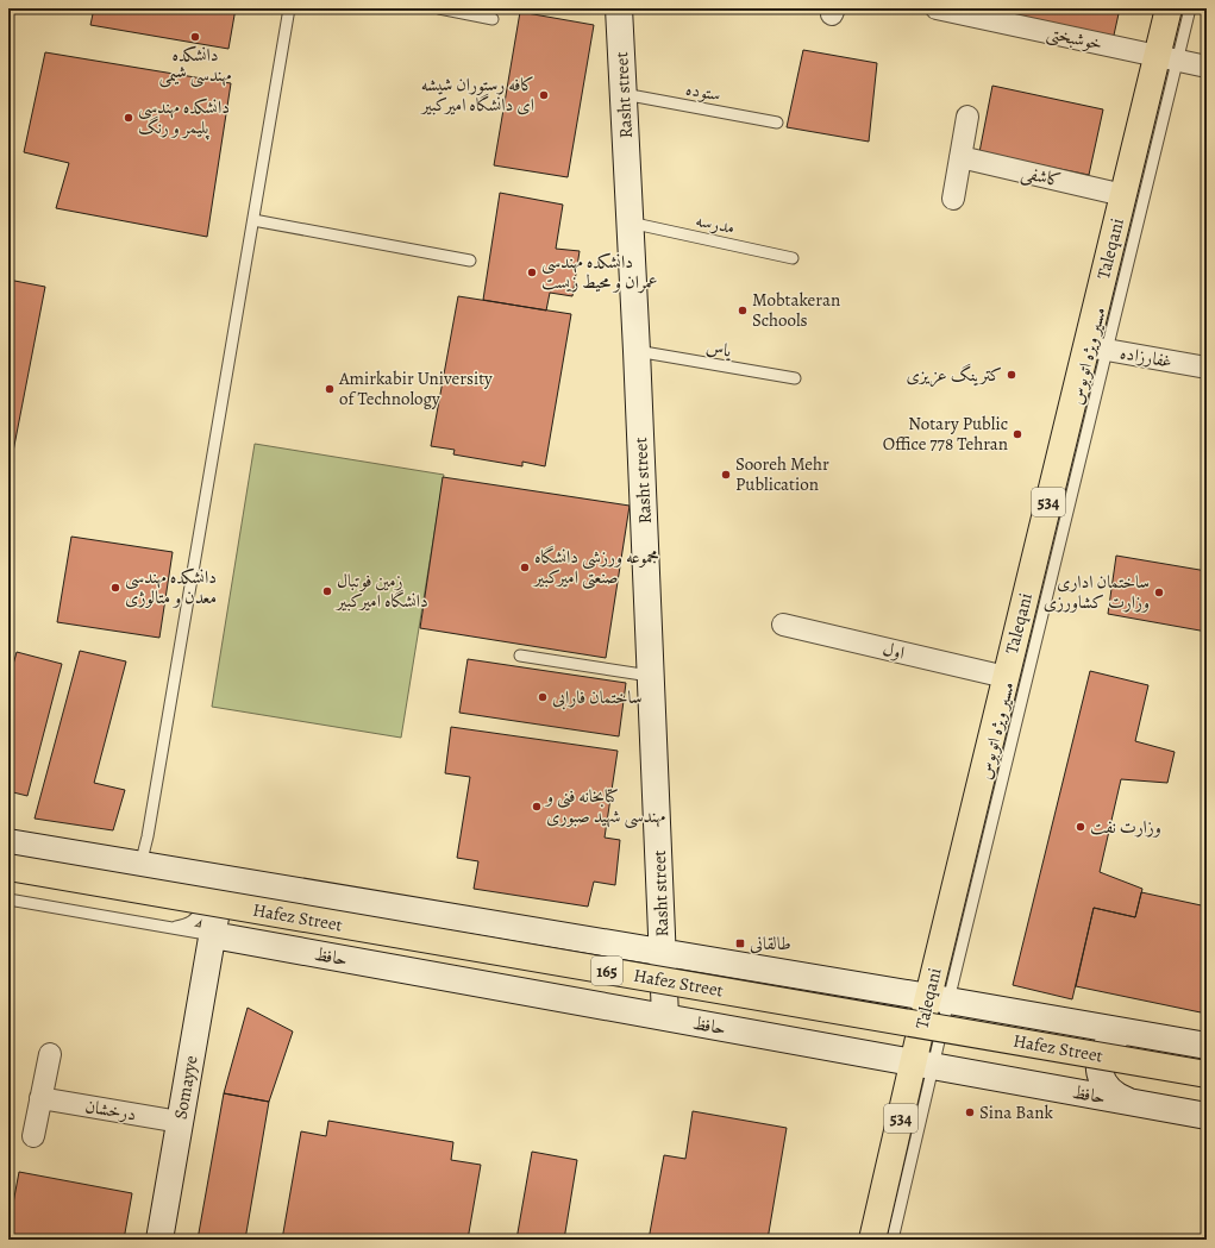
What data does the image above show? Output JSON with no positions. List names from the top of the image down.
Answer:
{
  "streets": {
    "main road": [
      "Rasht street",
      "Taleqani",
      "534",
      "Hafez Street",
      "حافظ",
      "165",
      "Somayye"
    ],
    "street": [
      "خوشبختی",
      "کاشفی",
      "غفارزاده",
      "اول",
      "درخشان"
    ],
    "lane": [
      "ستوده",
      "مدرسه",
      "یاس",
      "مسیر ویژه اتوبوس"
    ]
  },
  "crossings": [
    ["خوشبختی", "Taleqani"],
    ["خوشبختی", "مسیر ویژه اتوبوس"],
    ["ستوده", "Rasht street"],
    ["Rasht street", "مدرسه"],
    ["Rasht street", "یاس"],
    ["Rasht street", "Hafez Street"],
    ["Rasht street", "حافظ"],
    ["کاشفی", "Taleqani"],
    ["Taleqani", "مسیر ویژه اتوبوس"],
    ["Taleqani", "غفارزاده"],
    ["Taleqani", "اول"],
    ["Taleqani", "Hafez Street"],
    ["Taleqani", "حافظ"],
    ["مسیر ویژه اتوبوس", "غفارزاده"],
    ["مسیر ویژه اتوبوس", "Hafez Street"],
    ["Hafez Street", "Somayye"],
    ["حافظ", "Somayye"],
    ["Somayye", "درخشان"]
  ],
  "places": {
    "other": [
      "دانشکده مهندسی شیمی",
      "کافه رستوران شیشه ای دانشگاه امیرکبیر",
      "دانشکده مهندسی پلیمر و رنگ",
      "دانشکده مهندسی عمران و محیط زیست",
      "Mobtakeran Schools",
      "کترینگ عزیزی",
      "Amirkabir University of Technology",
      "Notary Public Office 778 Tehran",
      "Sooreh Mehr Publication",
      "مجموعه ورزشی دانشگاه صنعتی امیرکبیر",
      "دانشکده مهندسی معدن و متالوژی",
      "زمین فوتبال دانشگاه امیرکبیر",
      "ساختمان اداری وزارت کشاورزی",
      "ساختمان فارابی",
      "کتابخانه فنی و مهندسی شهید صبوری",
      "وزارت نفت",
      "Sina Bank"
    ],
    "transit": ["طالقانی"]
  }
}
